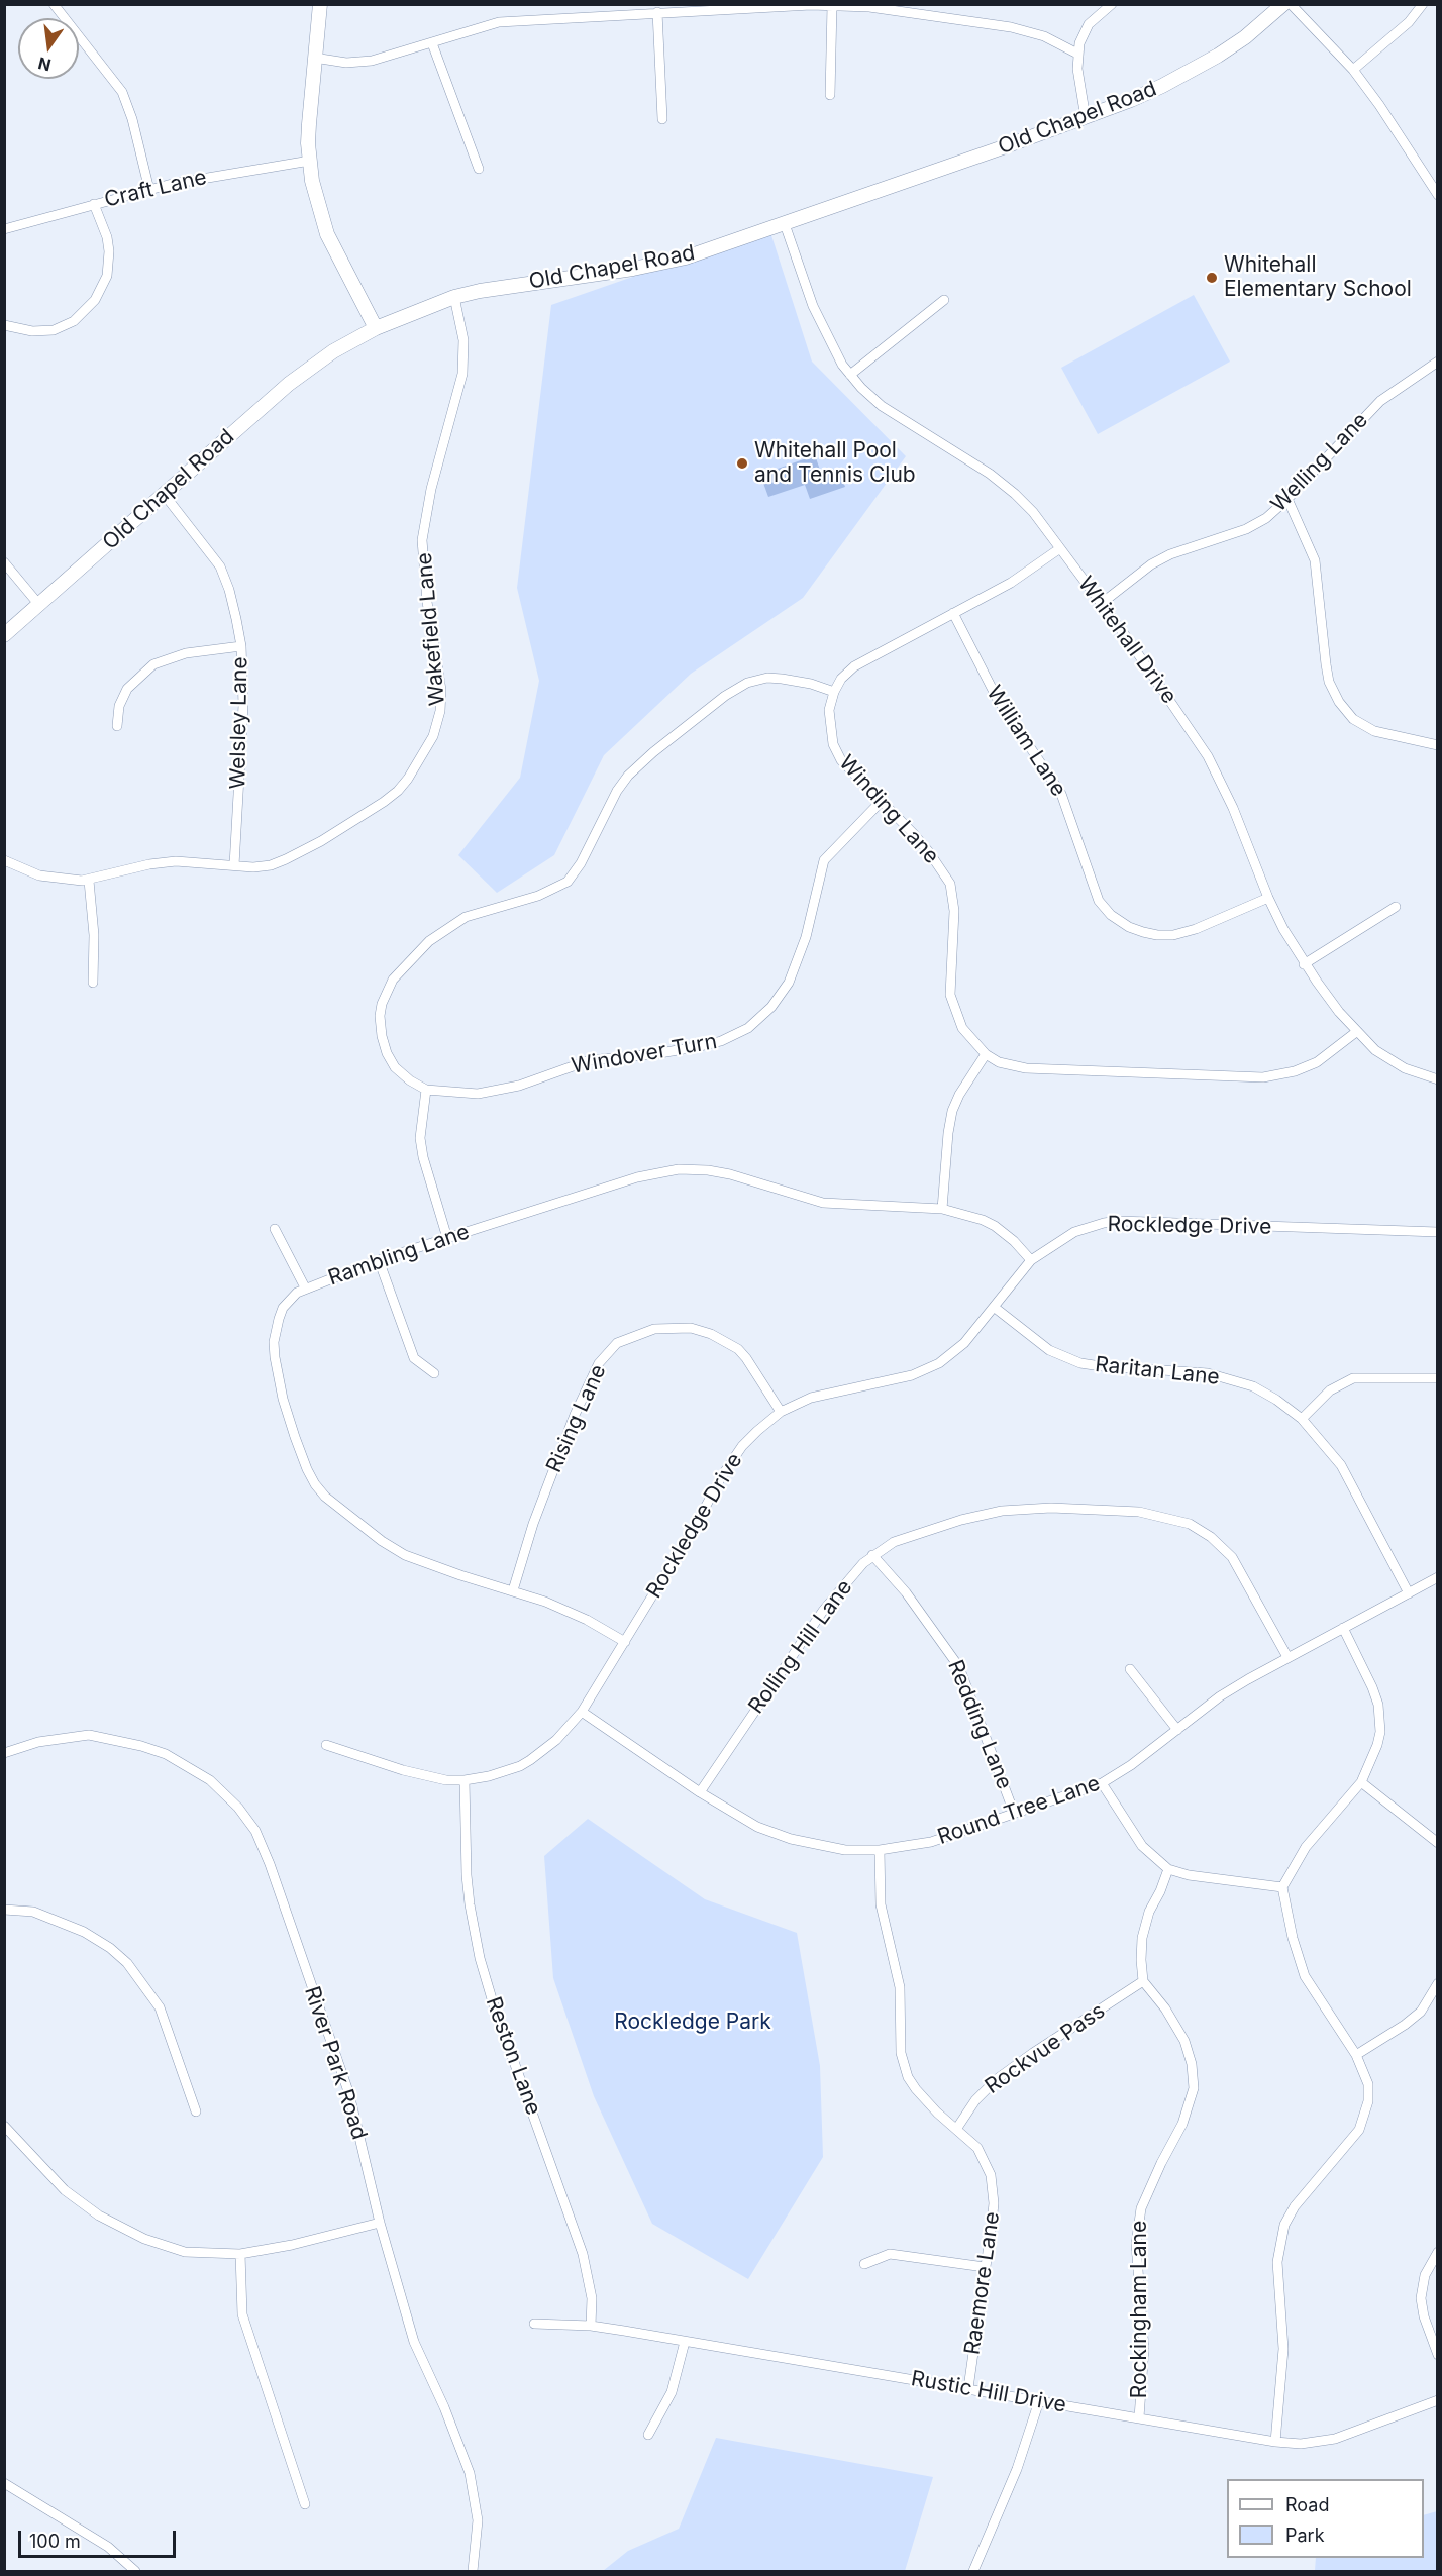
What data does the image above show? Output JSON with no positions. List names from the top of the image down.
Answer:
{
  "streets": {
    "street": [
      "Old Chapel Road",
      "Craft Lane",
      "Welling Lane",
      "Wakefield Lane",
      "Whitehall Drive",
      "Welsley Lane",
      "William Lane",
      "Winding Lane",
      "Windover Turn",
      "Rockledge Drive",
      "Rambling Lane",
      "Raritan Lane",
      "Rising Lane",
      "Rolling Hill Lane",
      "Redding Lane",
      "Round Tree Lane",
      "Rockvue Pass",
      "Reston Lane",
      "River Park Road",
      "Raemore Lane",
      "Rockingham Lane",
      "Rustic Hill Drive"
    ]
  },
  "crossings": [
    ["Old Chapel Road", "Wakefield Lane"],
    ["Old Chapel Road", "Whitehall Drive"],
    ["Old Chapel Road", "Welsley Lane"],
    ["Welling Lane", "Whitehall Drive"],
    ["Wakefield Lane", "Welsley Lane"],
    ["Whitehall Drive", "William Lane"],
    ["Whitehall Drive", "Winding Lane"],
    ["William Lane", "Winding Lane"],
    ["Winding Lane", "Windover Turn"],
    ["Rockledge Drive", "Rambling Lane"],
    ["Rockledge Drive", "Raritan Lane"],
    ["Rockledge Drive", "Rising Lane"],
    ["Rockledge Drive", "Round Tree Lane"],
    ["Rockledge Drive", "Reston Lane"],
    ["Rambling Lane", "Rising Lane"],
    ["Raritan Lane", "Round Tree Lane"],
    ["Rolling Hill Lane", "Redding Lane"],
    ["Rolling Hill Lane", "Round Tree Lane"],
    ["Redding Lane", "Round Tree Lane"],
    ["Round Tree Lane", "Raemore Lane"],
    ["Rockvue Pass", "Raemore Lane"],
    ["Rockvue Pass", "Rockingham Lane"],
    ["Reston Lane", "Rustic Hill Drive"],
    ["Raemore Lane", "Rustic Hill Drive"],
    ["Rockingham Lane", "Rustic Hill Drive"]
  ],
  "parks": ["Rockledge Park"],
  "places": ["Whitehall Elementary School", "Whitehall Pool and Tennis Club"],
  "legend": ["Road", "Park"],
  "scale_bar": "100 m",
  "north": "bottom"
}
